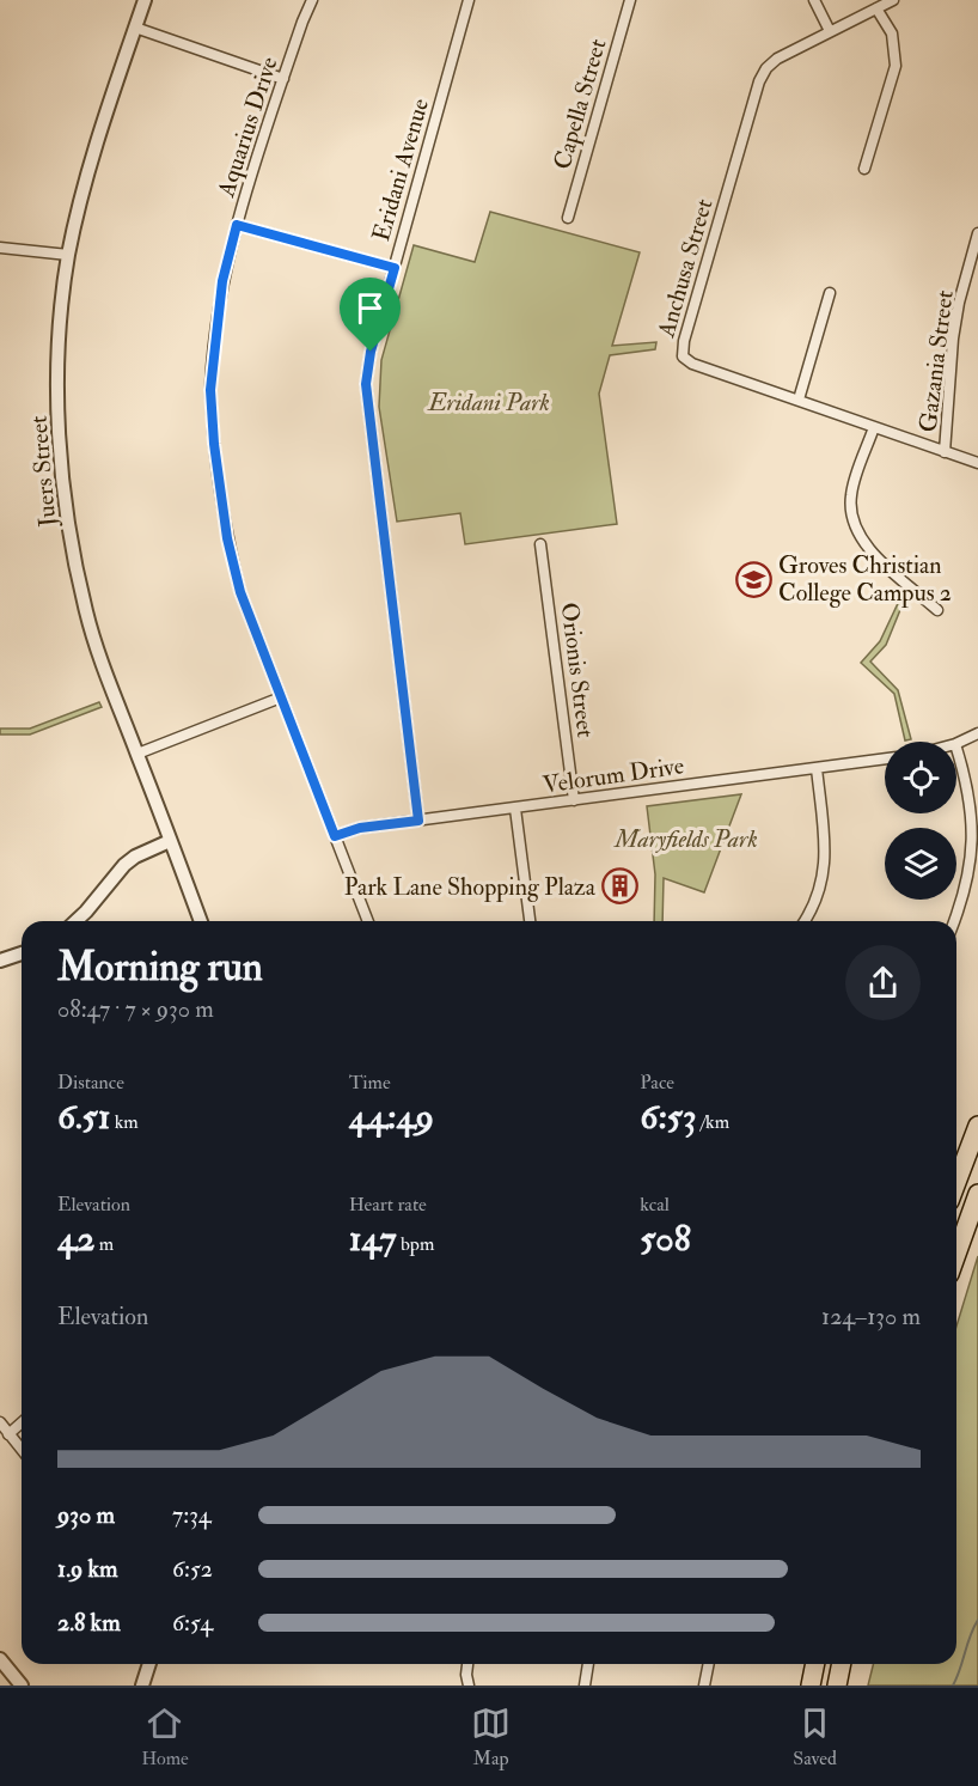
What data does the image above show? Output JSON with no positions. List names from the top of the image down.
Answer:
{
  "streets": {
    "street": [
      "Capella Street",
      "Aquarius Drive",
      "Eridani Avenue",
      "Anchusa Street",
      "Gazania Street",
      "Juers Street",
      "Orionis Street",
      "Velorum Drive"
    ]
  },
  "crossings": [
    ["Aquarius Drive", "Velorum Drive"],
    ["Eridani Avenue", "Velorum Drive"],
    ["Anchusa Street", "Gazania Street"],
    ["Orionis Street", "Velorum Drive"]
  ],
  "parks": ["Eridani Park", "Maryfields Park"],
  "places": {
    "school or university": ["Groves Christian College Campus 2"],
    "building": ["Park Lane Shopping Plaza"]
  },
  "page": {
    "heading": ["Morning run", "08:47 · 7 × 930 m"],
    "stats": [
      ["Distance", "6.51 km"],
      ["Time", "44:49"],
      ["Pace", "6:53 /km"],
      ["Elevation", "42 m"],
      ["Heart rate", "147 bpm"],
      ["kcal", "508"]
    ],
    "chart": ["Elevation", "124–130 m"],
    "list": [
      {
        "name": "930 m",
        "note": "7:34"
      },
      {
        "name": "1.9 km",
        "note": "6:52"
      },
      {
        "name": "2.8 km",
        "note": "6:54"
      }
    ],
    "tabs": ["Home", "Map", "Saved"]
  }
}
